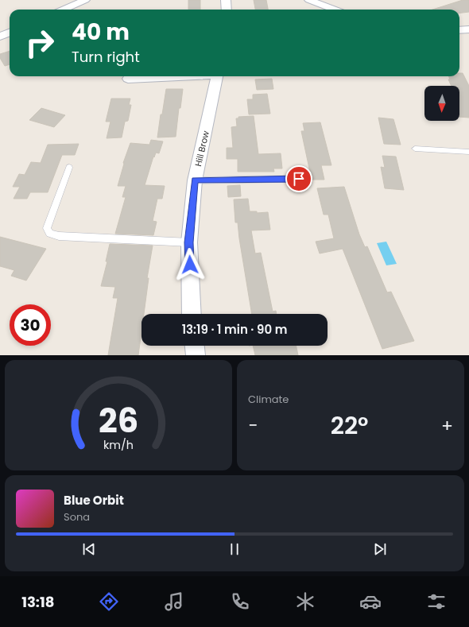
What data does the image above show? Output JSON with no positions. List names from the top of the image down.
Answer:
{
  "streets": {
    "street": ["Hill Brow"]
  },
  "north": "bottom",
  "page": {
    "turn": ["40 m", "Turn right"],
    "limit": "30",
    "trip": "13:19 · 1 min · 90 m",
    "tile": "Climate",
    "heat": ["−", "22°", "+"],
    "song": ["Blue Orbit", "Sona"],
    "tabs": "13:18",
    "gauge": ["26", "km/h"]
  }
}
